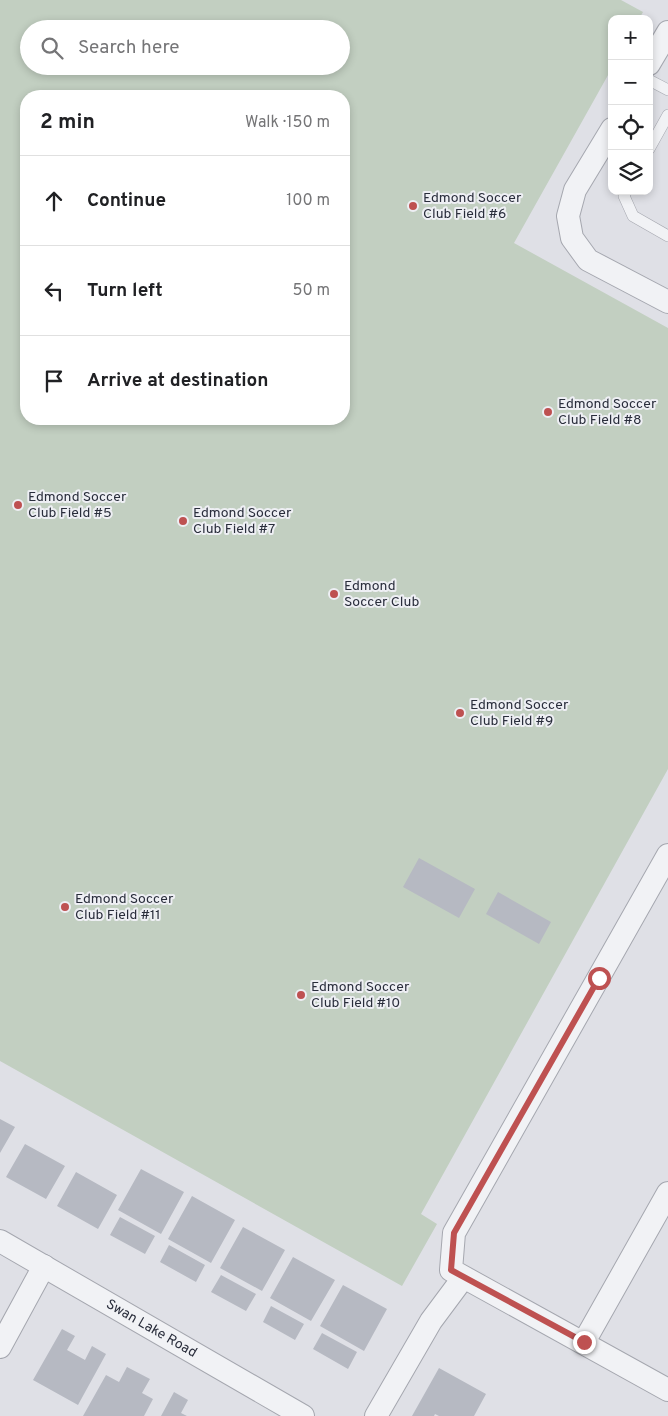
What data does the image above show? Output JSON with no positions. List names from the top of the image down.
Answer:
{
  "streets": {
    "street": ["Swan Lake Road"]
  },
  "places": [
    "Edmond Soccer Club Field #6",
    "Edmond Soccer Club Field #8",
    "Edmond Soccer Club Field #5",
    "Edmond Soccer Club Field #7",
    "Edmond Soccer Club",
    "Edmond Soccer Club Field #9",
    "Edmond Soccer Club Field #11",
    "Edmond Soccer Club Field #10"
  ],
  "page": {
    "map_buttons": ["+", "−"],
    "search": "Search here",
    "heading": ["2 min", "Walk · 150 m"],
    "list": [
      ["Continue", "100 m"],
      ["Turn left", "50 m"],
      "Arrive at destination"
    ]
  }
}
